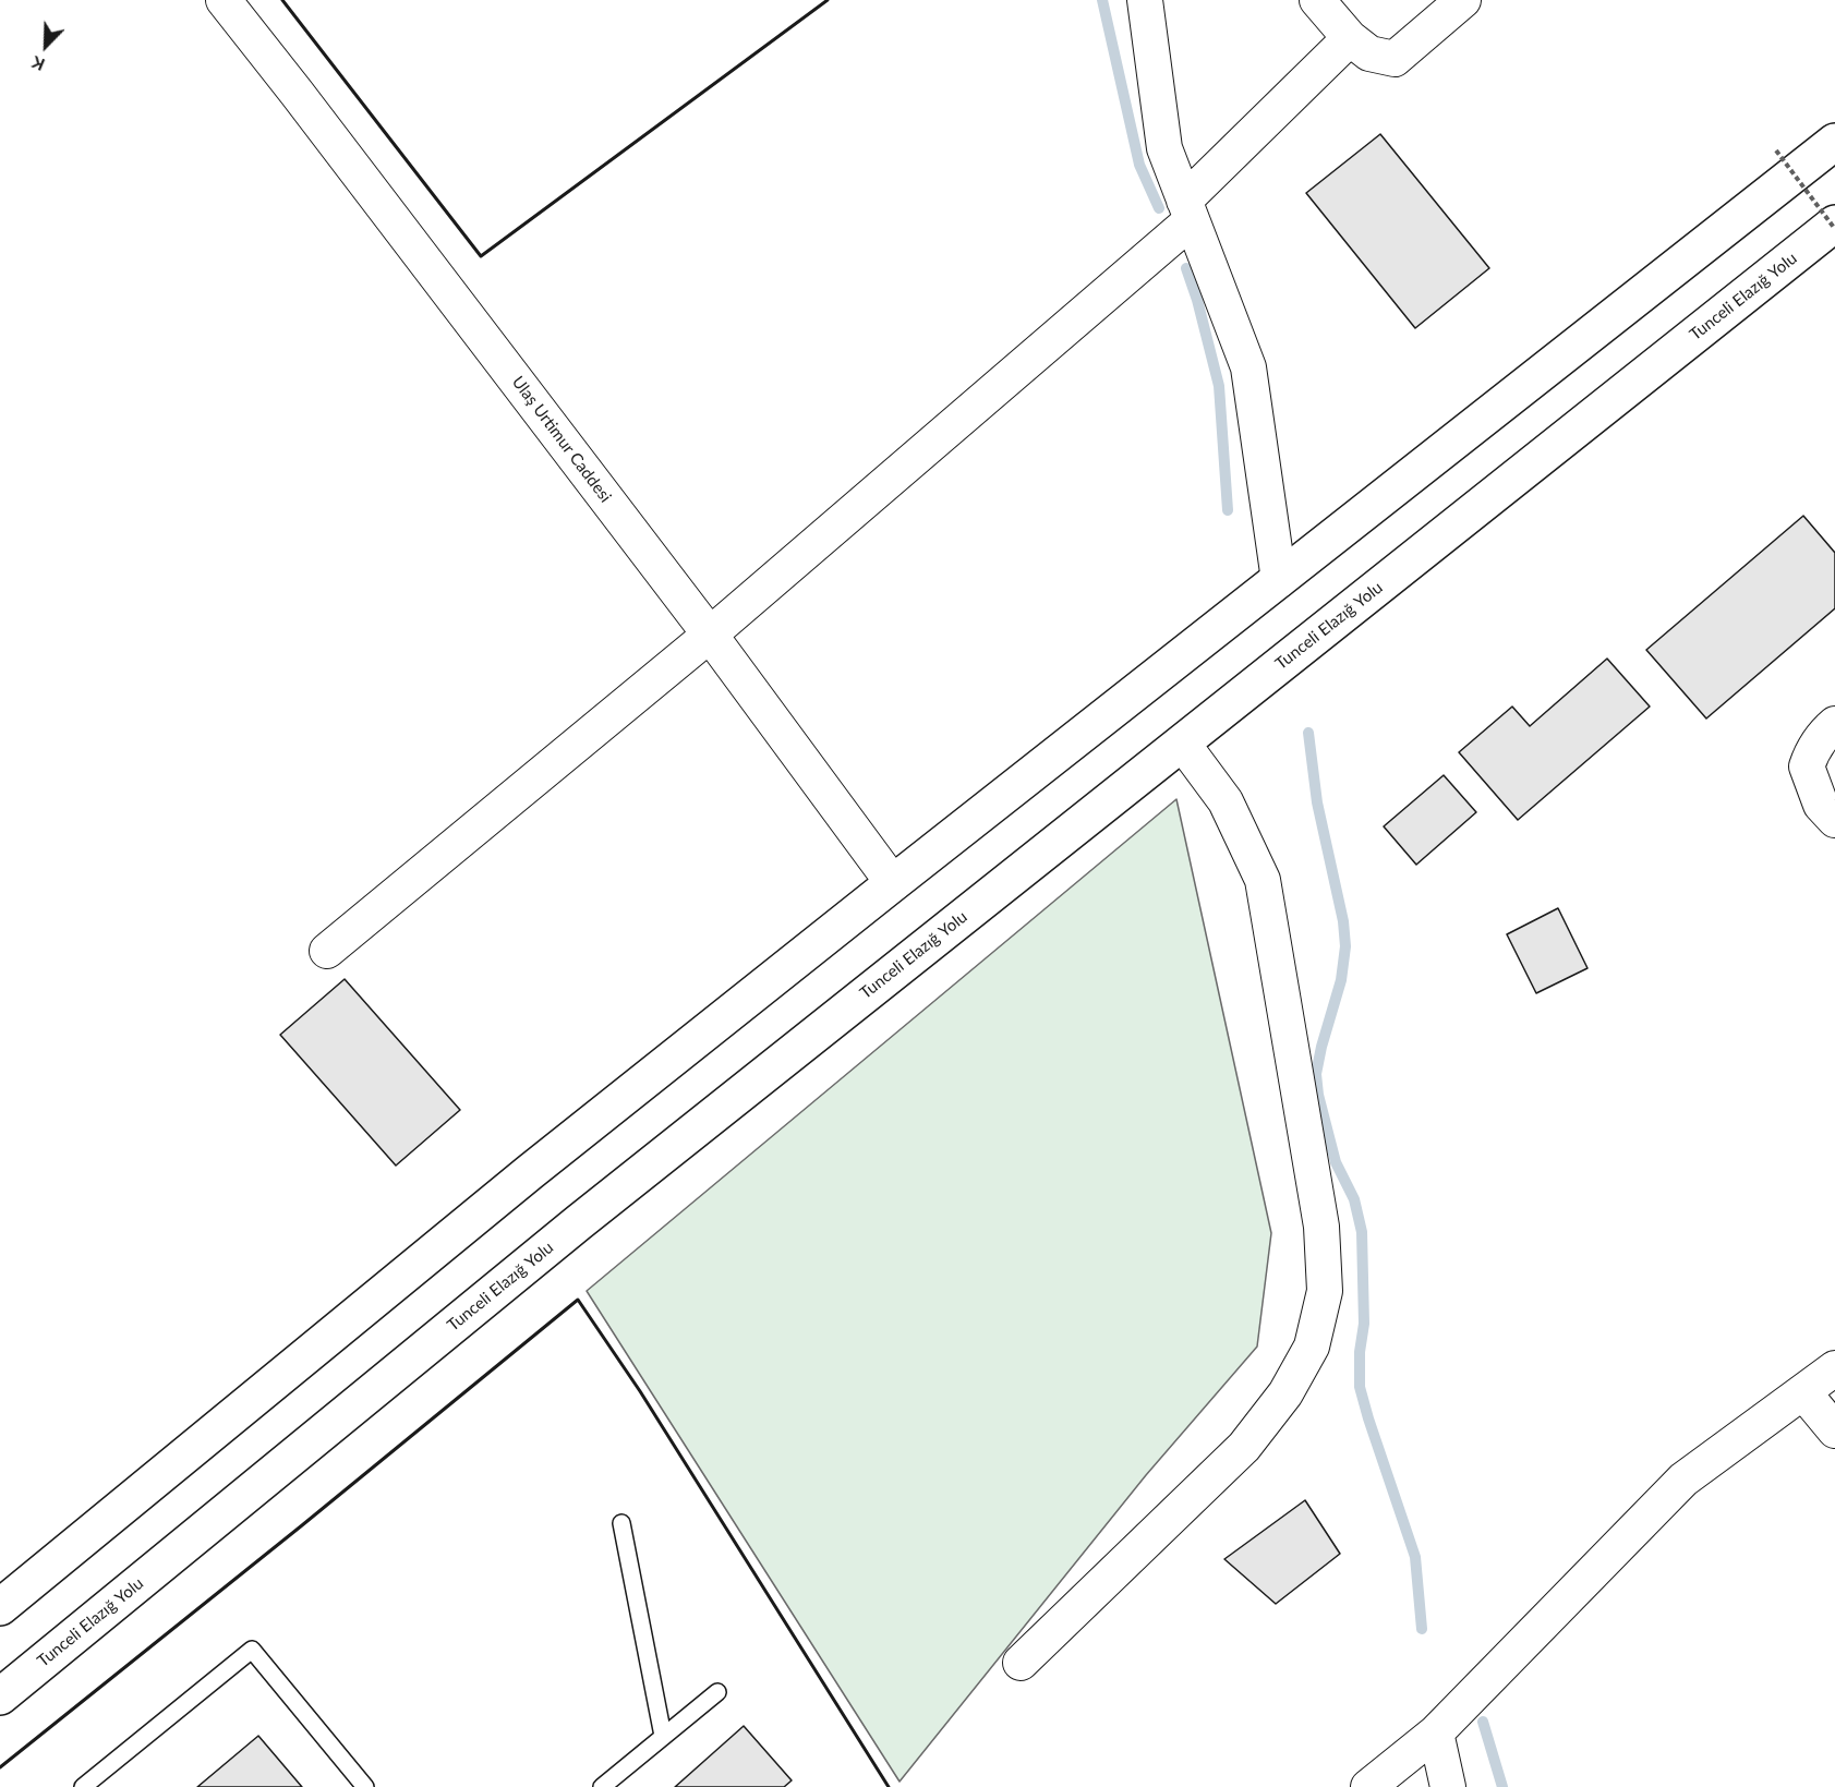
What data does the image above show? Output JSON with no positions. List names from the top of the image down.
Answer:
{
  "streets": {
    "main road": ["Tunceli Elazığ Yolu"],
    "street": ["Ulaş Urtimur Caddesi"]
  },
  "north": "bottom left"
}
